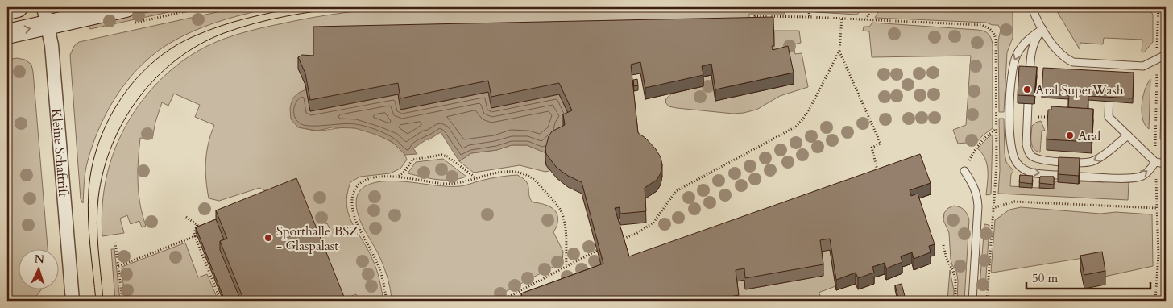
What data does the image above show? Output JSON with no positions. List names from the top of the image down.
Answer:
{
  "streets": {
    "street": ["Kleine Schaftrift"]
  },
  "places": ["Aral SuperWash", "Aral", "Sporthalle BSZ - Glaspalast"],
  "scale_bar": "50 m",
  "north": "top"
}
